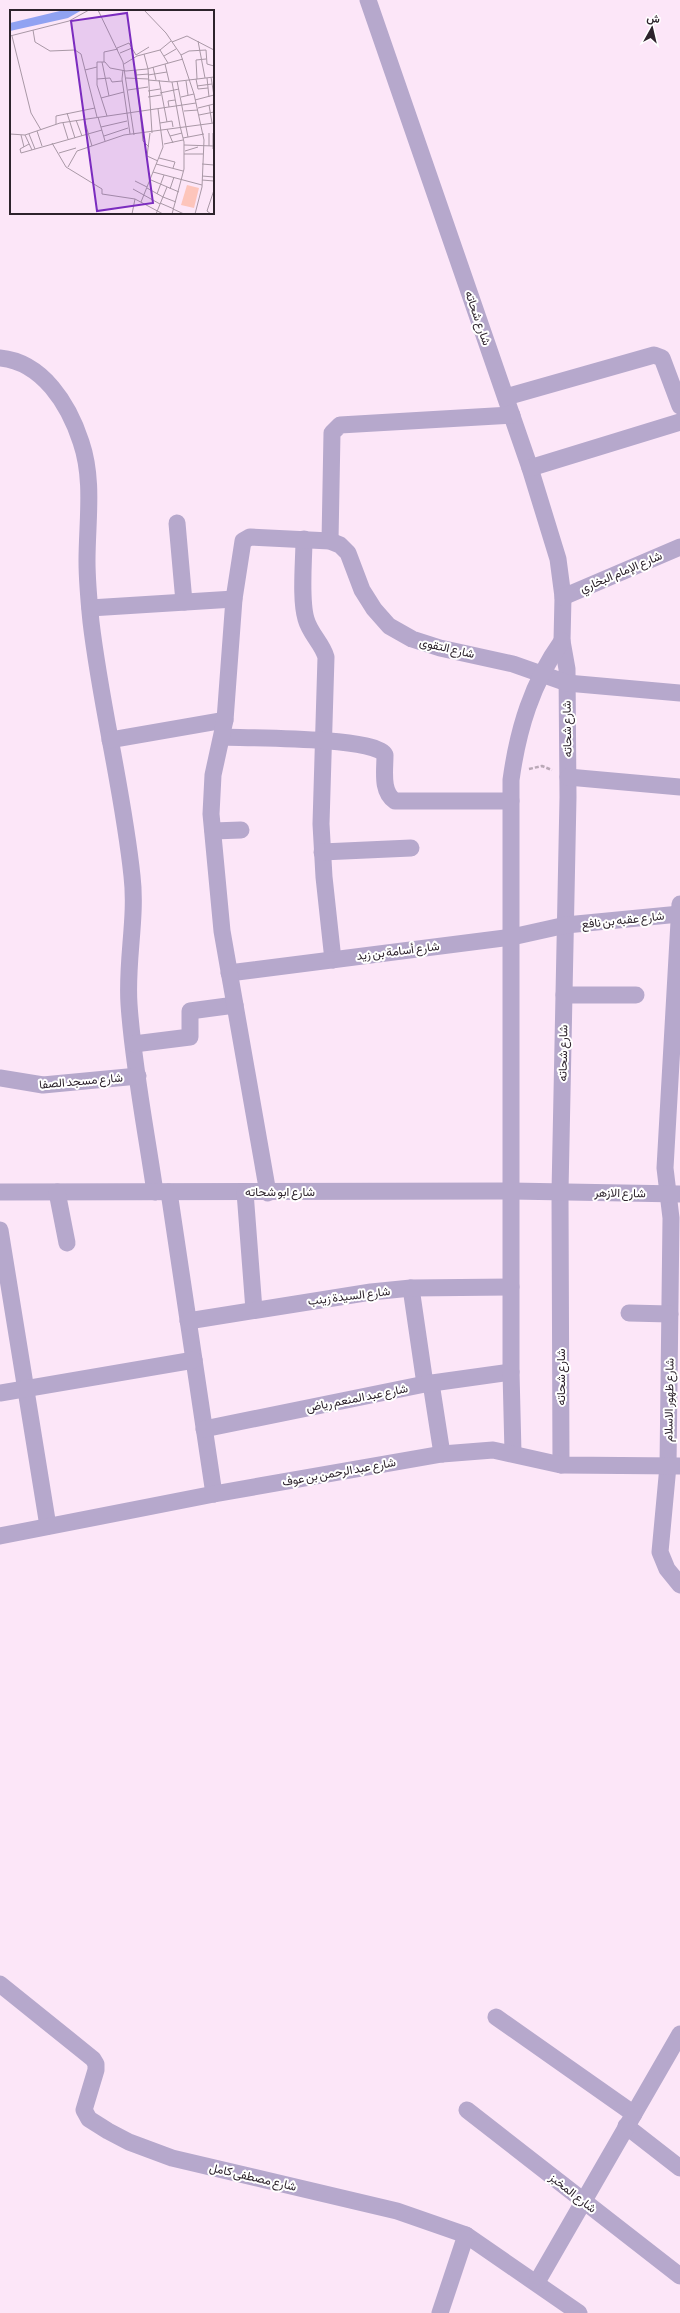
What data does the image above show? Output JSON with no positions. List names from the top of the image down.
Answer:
{
  "streets": {
    "street": [
      "شارع شحاته",
      "شارع الإمام البخاري",
      "شارع التقوى",
      "شارع عقبه بن نافع",
      "شارع أسامة بن زيد",
      "شارع مسجد الصفا",
      "شارع ابو شحاته",
      "شارع الازهر",
      "شارع السيدة زينب",
      "شارع عبد المنعم رياض",
      "شارع ظهور الاسلام",
      "شارع عبد الرحمن بن عوف",
      "شارع مصطفى كامل",
      "شارع المخبز"
    ]
  },
  "crossings": [
    ["شارع شحاته", "شارع الإمام البخاري"],
    ["شارع شحاته", "شارع التقوى"],
    ["شارع شحاته", "شارع عقبه بن نافع"],
    ["شارع شحاته", "شارع أسامة بن زيد"],
    ["شارع شحاته", "شارع ابو شحاته"],
    ["شارع شحاته", "شارع الازهر"],
    ["شارع شحاته", "شارع عبد الرحمن بن عوف"],
    ["شارع عقبه بن نافع", "شارع أسامة بن زيد"],
    ["شارع عقبه بن نافع", "شارع ظهور الاسلام"],
    ["شارع ابو شحاته", "شارع الازهر"],
    ["شارع الازهر", "شارع ظهور الاسلام"],
    ["شارع ظهور الاسلام", "شارع عبد الرحمن بن عوف"]
  ],
  "north": "top"
}
